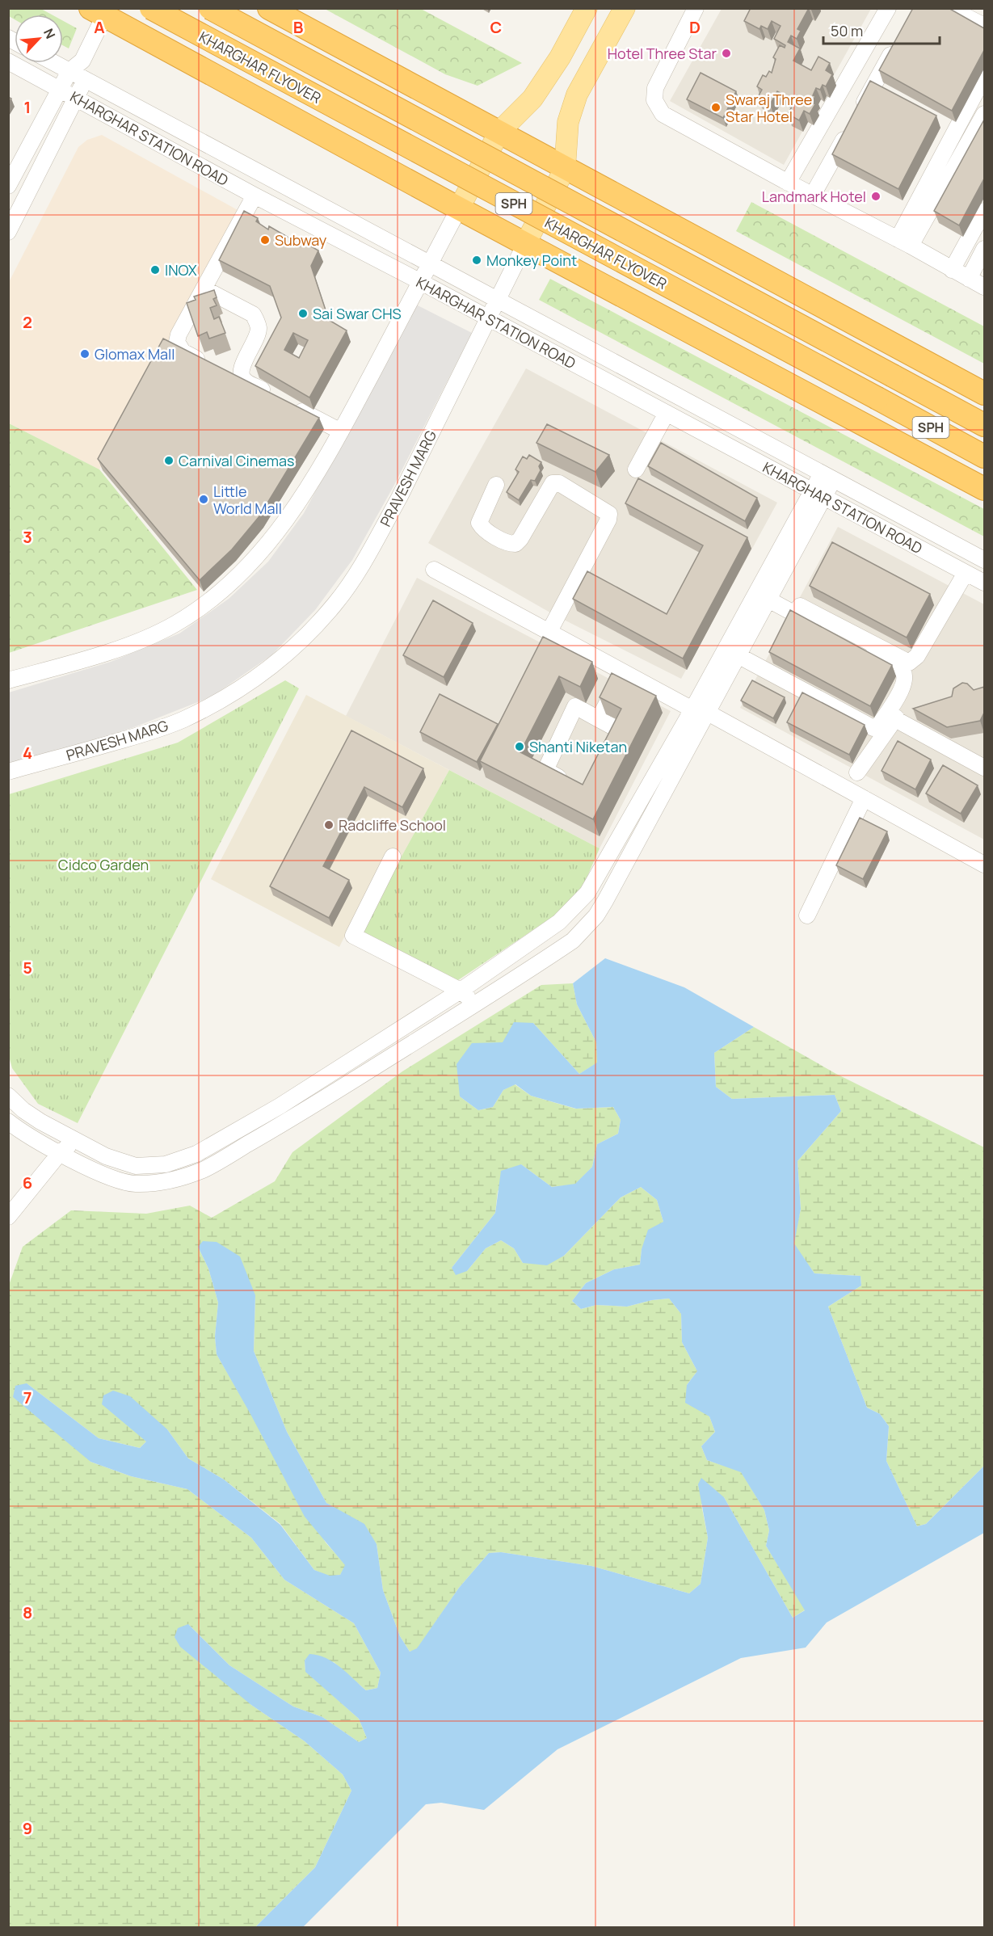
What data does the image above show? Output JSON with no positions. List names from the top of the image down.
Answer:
{
  "streets": {
    "highway": ["KHARGHAR FLYOVER", "SPH"],
    "main road": ["PRAVESH MARG"],
    "street": ["KHARGHAR STATION ROAD"]
  },
  "crossings": [
    ["KHARGHAR STATION ROAD", "PRAVESH MARG"]
  ],
  "parks": ["Cidco Garden"],
  "places": [
    "Hotel Three Star",
    "Swaraj Three Star Hotel",
    "Landmark Hotel",
    "Subway",
    "Monkey Point",
    "INOX",
    "Sai Swar CHS",
    "Glomax Mall",
    "Carnival Cinemas",
    "Little World Mall",
    "Shanti Niketan",
    "Radcliffe School"
  ],
  "scale_bar": "50 m",
  "north": "top right",
  "grid": {
    "columns": [
      "A",
      "B",
      "C",
      "D"
    ],
    "rows": [
      "1",
      "2",
      "3",
      "4",
      "5",
      "6",
      "7",
      "8",
      "9"
    ]
  }
}
